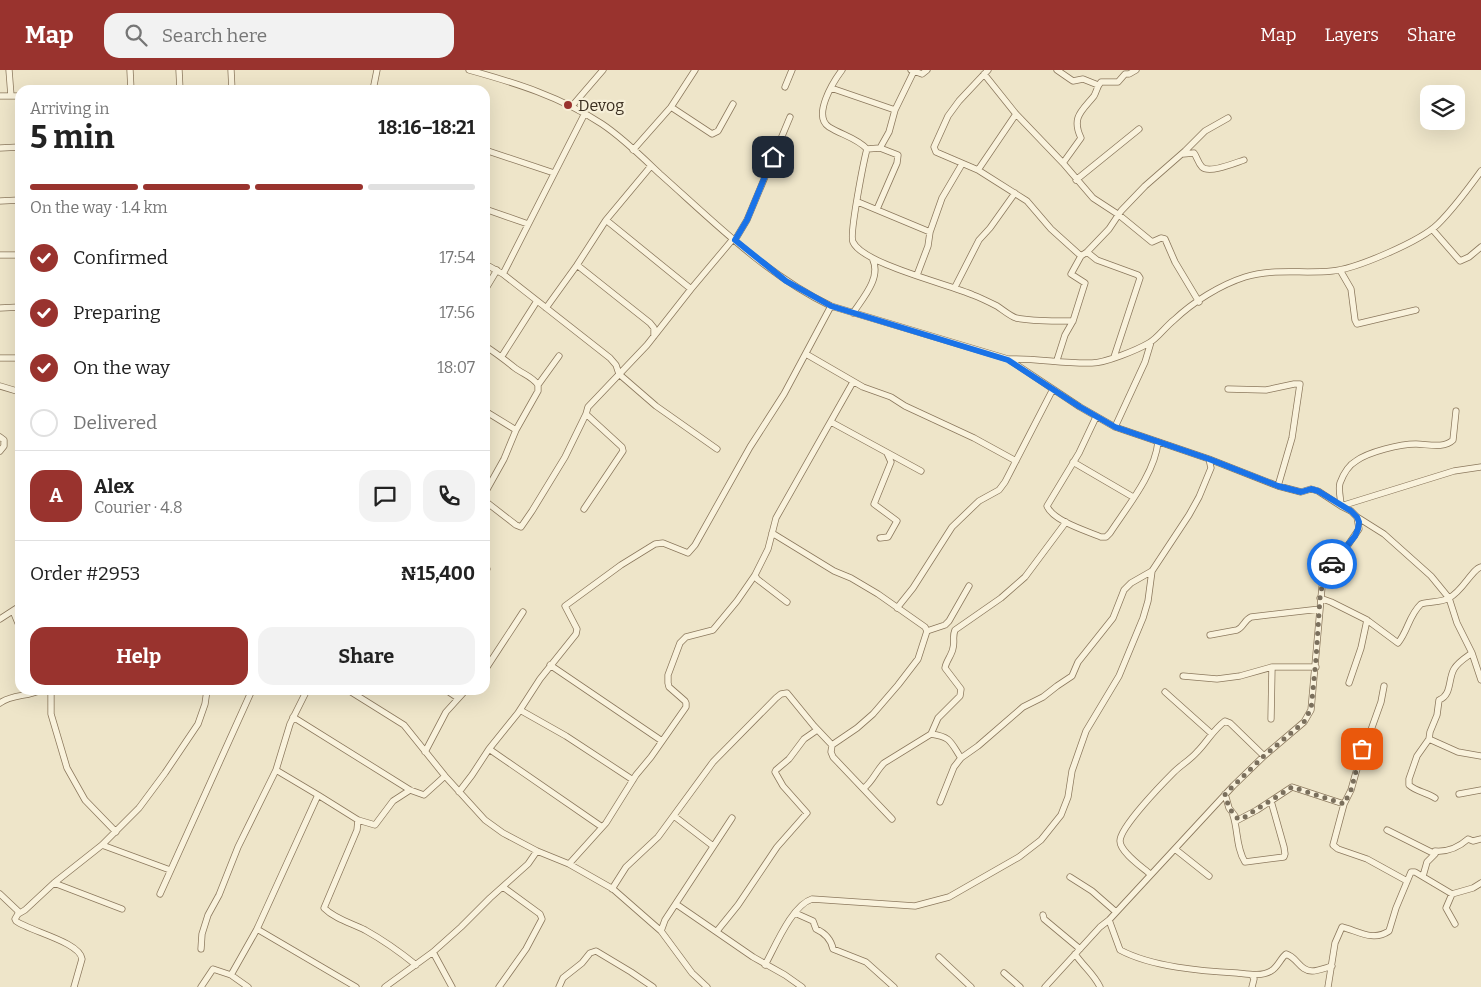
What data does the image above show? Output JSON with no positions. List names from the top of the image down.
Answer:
{
  "places": ["Devog"],
  "page": {
    "header": "Map",
    "search": "Search here",
    "nav": ["Map", "Layers", "Share"],
    "heading": ["5 min", "Arriving in", "18:16–18:21"],
    "panel": [
      "Alex",
      "Courier · 4.8",
      "Order #2953",
      "₦15,400"
    ],
    "bar": "On the way · 1.4 km",
    "list": [
      ["Confirmed", "17:54"],
      ["Preparing", "17:56"],
      ["On the way", "18:07"],
      "Delivered"
    ],
    "round": "A",
    "buttons": ["Help", "Share"]
  }
}
